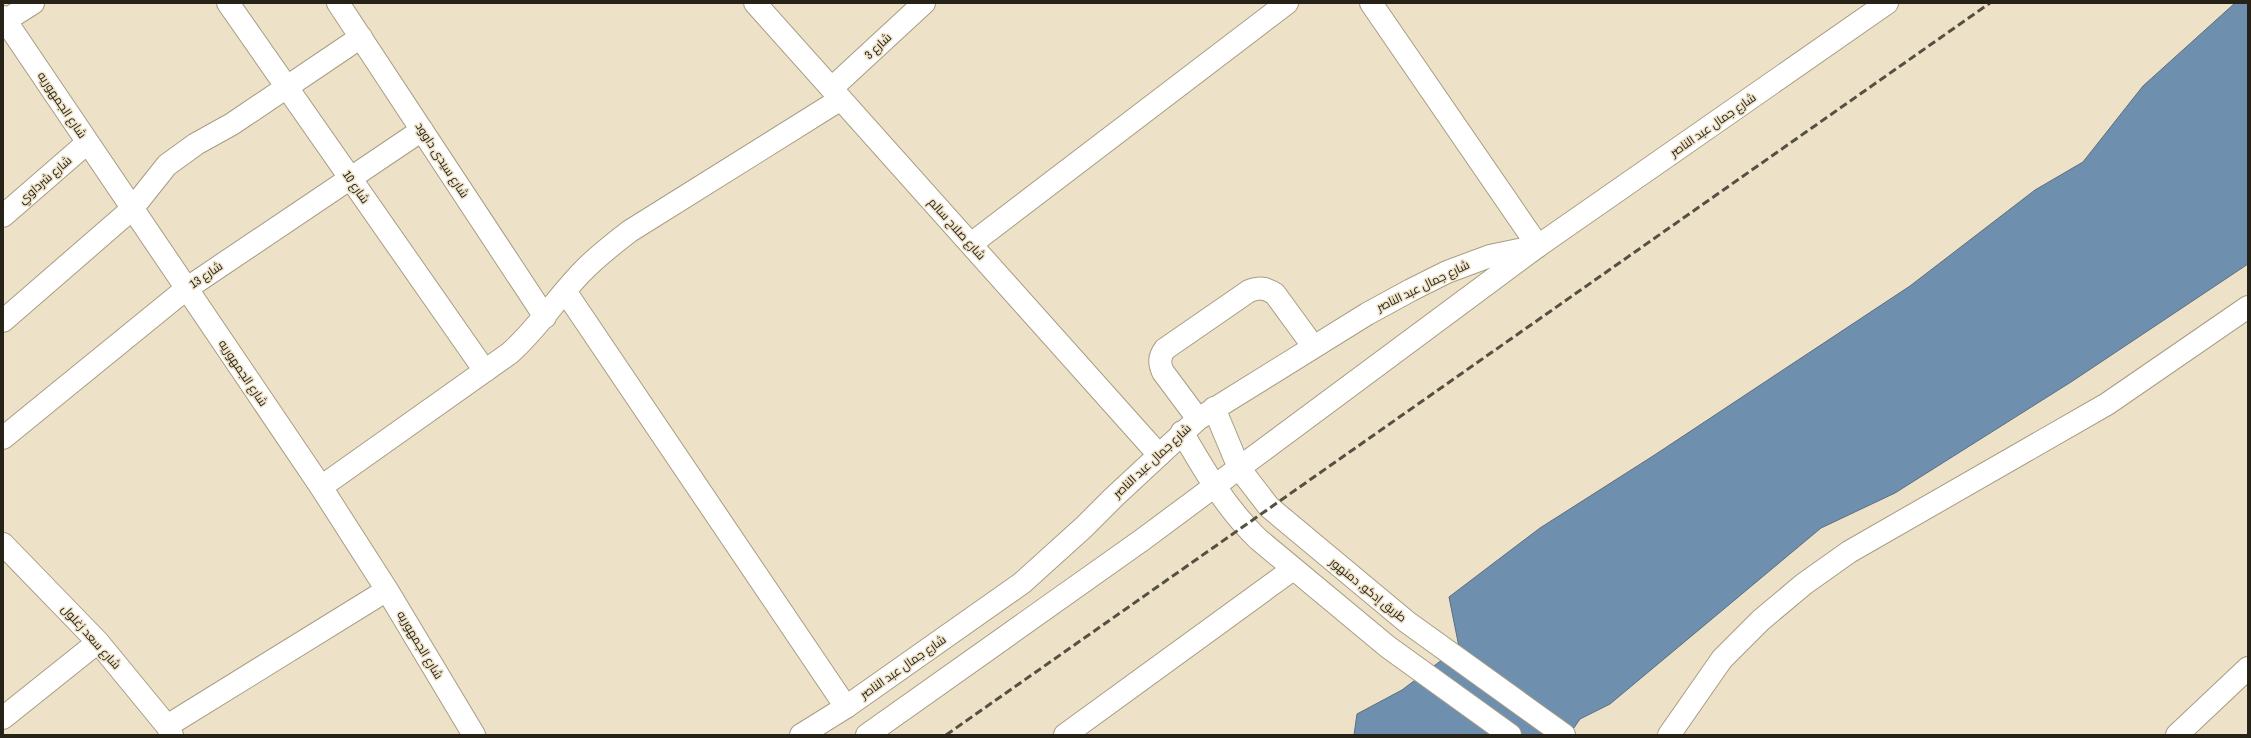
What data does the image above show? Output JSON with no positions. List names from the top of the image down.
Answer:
{
  "streets": {
    "street": [
      "شارع 3",
      "شارع الجمهوريه",
      "شارع جمال عبد الناصر",
      "شارع سيدى داوود",
      "شارع شرداوي",
      "شارع 10",
      "شارع صلاح سالم",
      "شارع 13",
      "طريق إدكو, دمنهور",
      "شارع سعد زغلول"
    ]
  },
  "crossings": [
    ["شارع 3", "شارع الجمهوريه"],
    ["شارع 3", "شارع سيدى داوود"],
    ["شارع 3", "شارع 10"],
    ["شارع 3", "شارع صلاح سالم"],
    ["شارع الجمهوريه", "شارع شرداوي"],
    ["شارع الجمهوريه", "شارع 13"],
    ["شارع جمال عبد الناصر", "شارع صلاح سالم"],
    ["شارع جمال عبد الناصر", "طريق إدكو, دمنهور"],
    ["شارع سيدى داوود", "شارع 13"],
    ["شارع 10", "شارع 13"]
  ]
}
